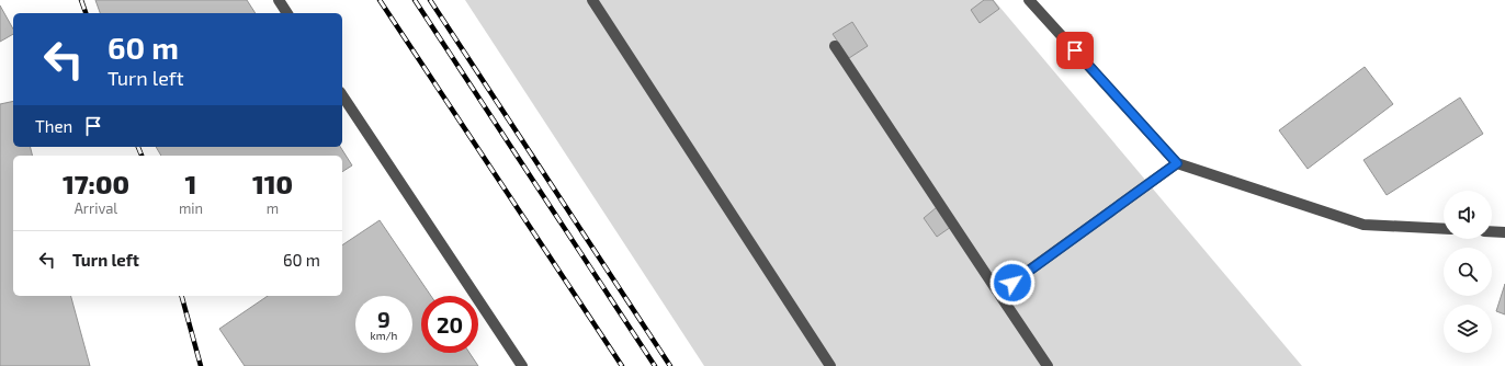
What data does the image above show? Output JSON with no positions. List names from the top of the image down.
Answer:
{
  "page": {
    "turn": ["60 m", "Turn left"],
    "then": "Then",
    "eta": [
      "17:00",
      "Arrival",
      "1",
      "min",
      "110",
      "m"
    ],
    "list": [
      {
        "name": "Turn left",
        "value": "60 m"
      }
    ],
    "speed": "9 km/h",
    "limit": "20"
  }
}
